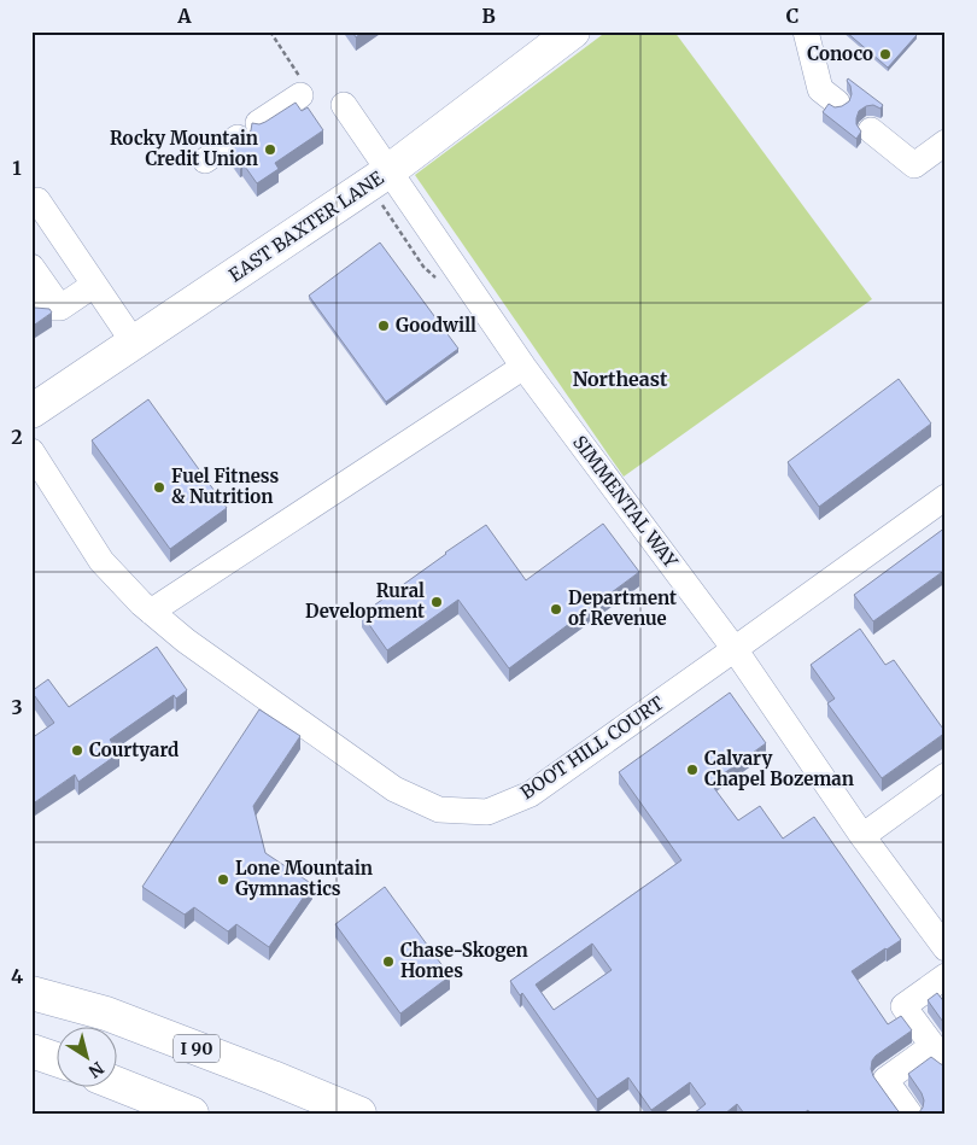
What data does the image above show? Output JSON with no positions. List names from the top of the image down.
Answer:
{
  "streets": {
    "main road": ["EAST BAXTER LANE", "I 90"],
    "street": ["SIMMENTAL WAY", "BOOT HILL COURT"]
  },
  "crossings": [
    ["EAST BAXTER LANE", "SIMMENTAL WAY"],
    ["SIMMENTAL WAY", "BOOT HILL COURT"]
  ],
  "districts": ["Northeast"],
  "places": [
    "Conoco",
    "Rocky Mountain Credit Union",
    "Goodwill",
    "Fuel Fitness & Nutrition",
    "Rural Development",
    "Department of Revenue",
    "Courtyard",
    "Calvary Chapel Bozeman",
    "Lone Mountain Gymnastics",
    "Chase-Skogen Homes"
  ],
  "north": "bottom right",
  "grid": {
    "columns": ["A", "B", "C"],
    "rows": [
      "1",
      "2",
      "3",
      "4"
    ]
  }
}
